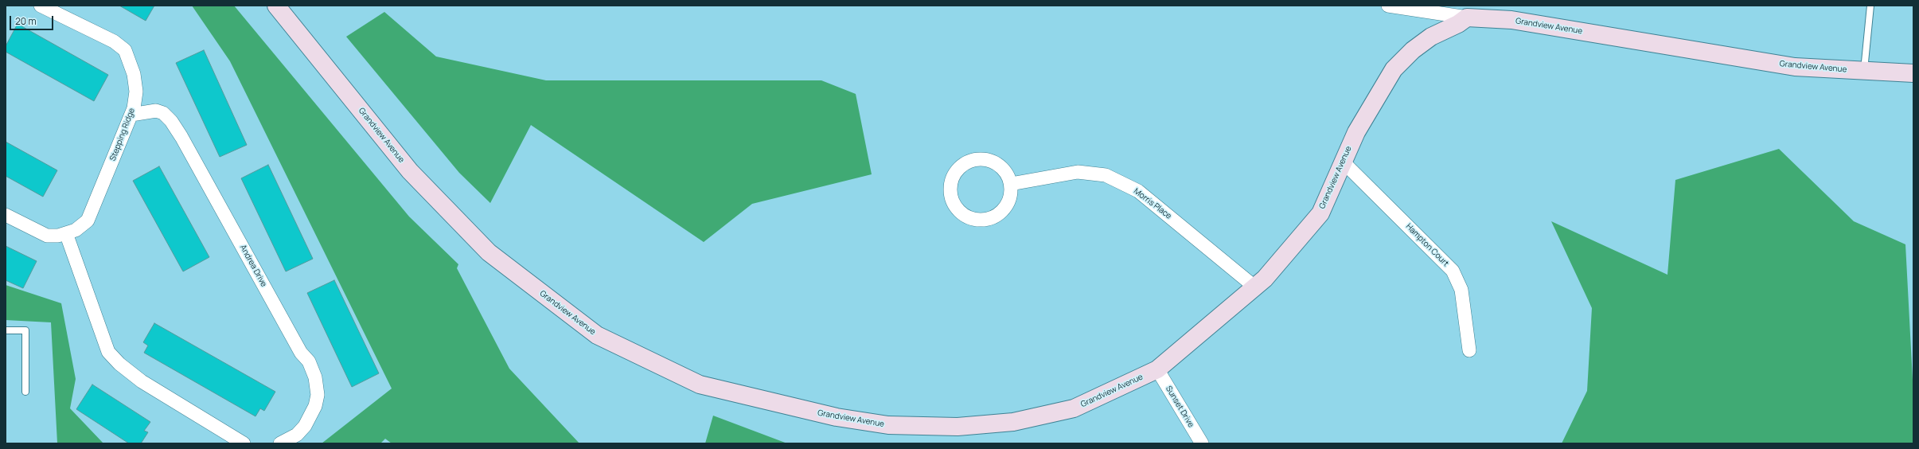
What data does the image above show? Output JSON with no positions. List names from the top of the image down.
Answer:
{
  "streets": {
    "main road": ["Grandview Avenue"],
    "street": [
      "Stepping Ridge",
      "Morris Place",
      "Hampton Court",
      "Andrea Drive",
      "Sunset Drive"
    ]
  },
  "crossings": [
    ["Grandview Avenue", "Morris Place"],
    ["Grandview Avenue", "Hampton Court"],
    ["Grandview Avenue", "Sunset Drive"],
    ["Stepping Ridge", "Andrea Drive"]
  ],
  "scale_bar": "20 m"
}
